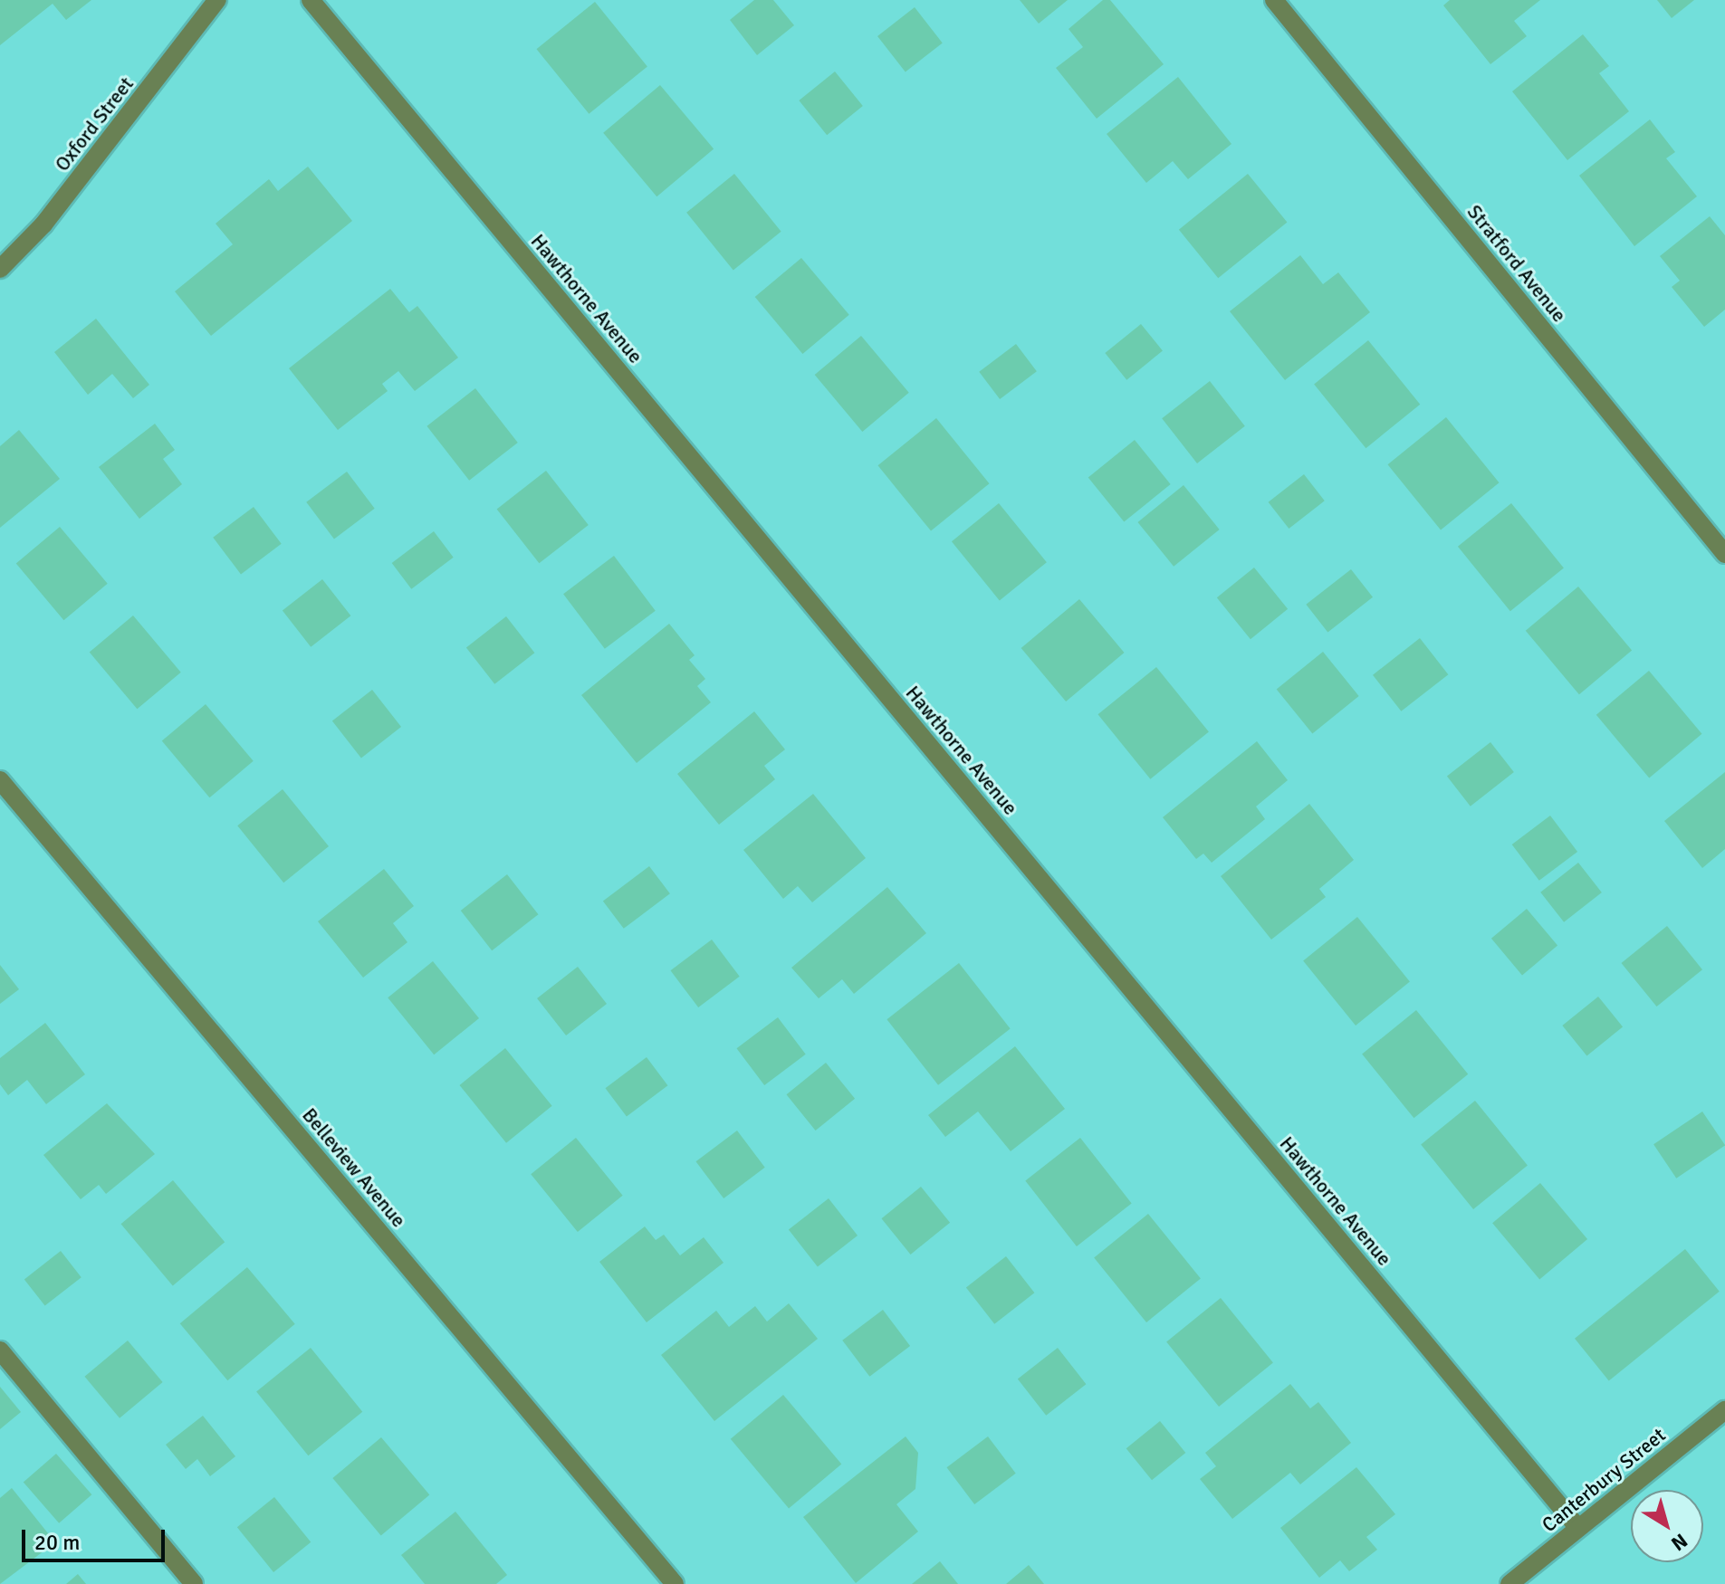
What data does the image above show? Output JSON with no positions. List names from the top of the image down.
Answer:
{
  "streets": {
    "street": [
      "Oxford Street",
      "Stratford Avenue",
      "Hawthorne Avenue",
      "Belleview Avenue",
      "Canterbury Street"
    ]
  },
  "crossings": [
    ["Hawthorne Avenue", "Canterbury Street"]
  ],
  "scale_bar": "20 m",
  "north": "bottom right"
}
